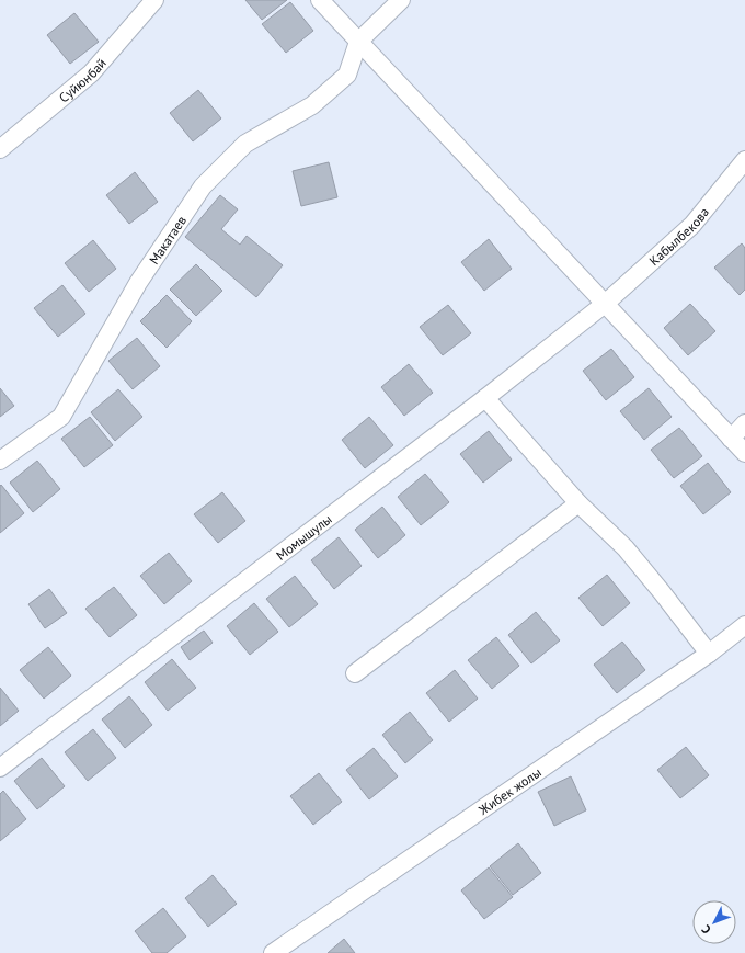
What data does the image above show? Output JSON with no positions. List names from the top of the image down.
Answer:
{
  "streets": {
    "street": [
      "Суйюнбай",
      "Кабылбекова",
      "Макатаев",
      "Момышулы",
      "Жибек жолы"
    ]
  },
  "crossings": [
    ["Кабылбекова", "Момышулы"]
  ],
  "north": "bottom left"
}
